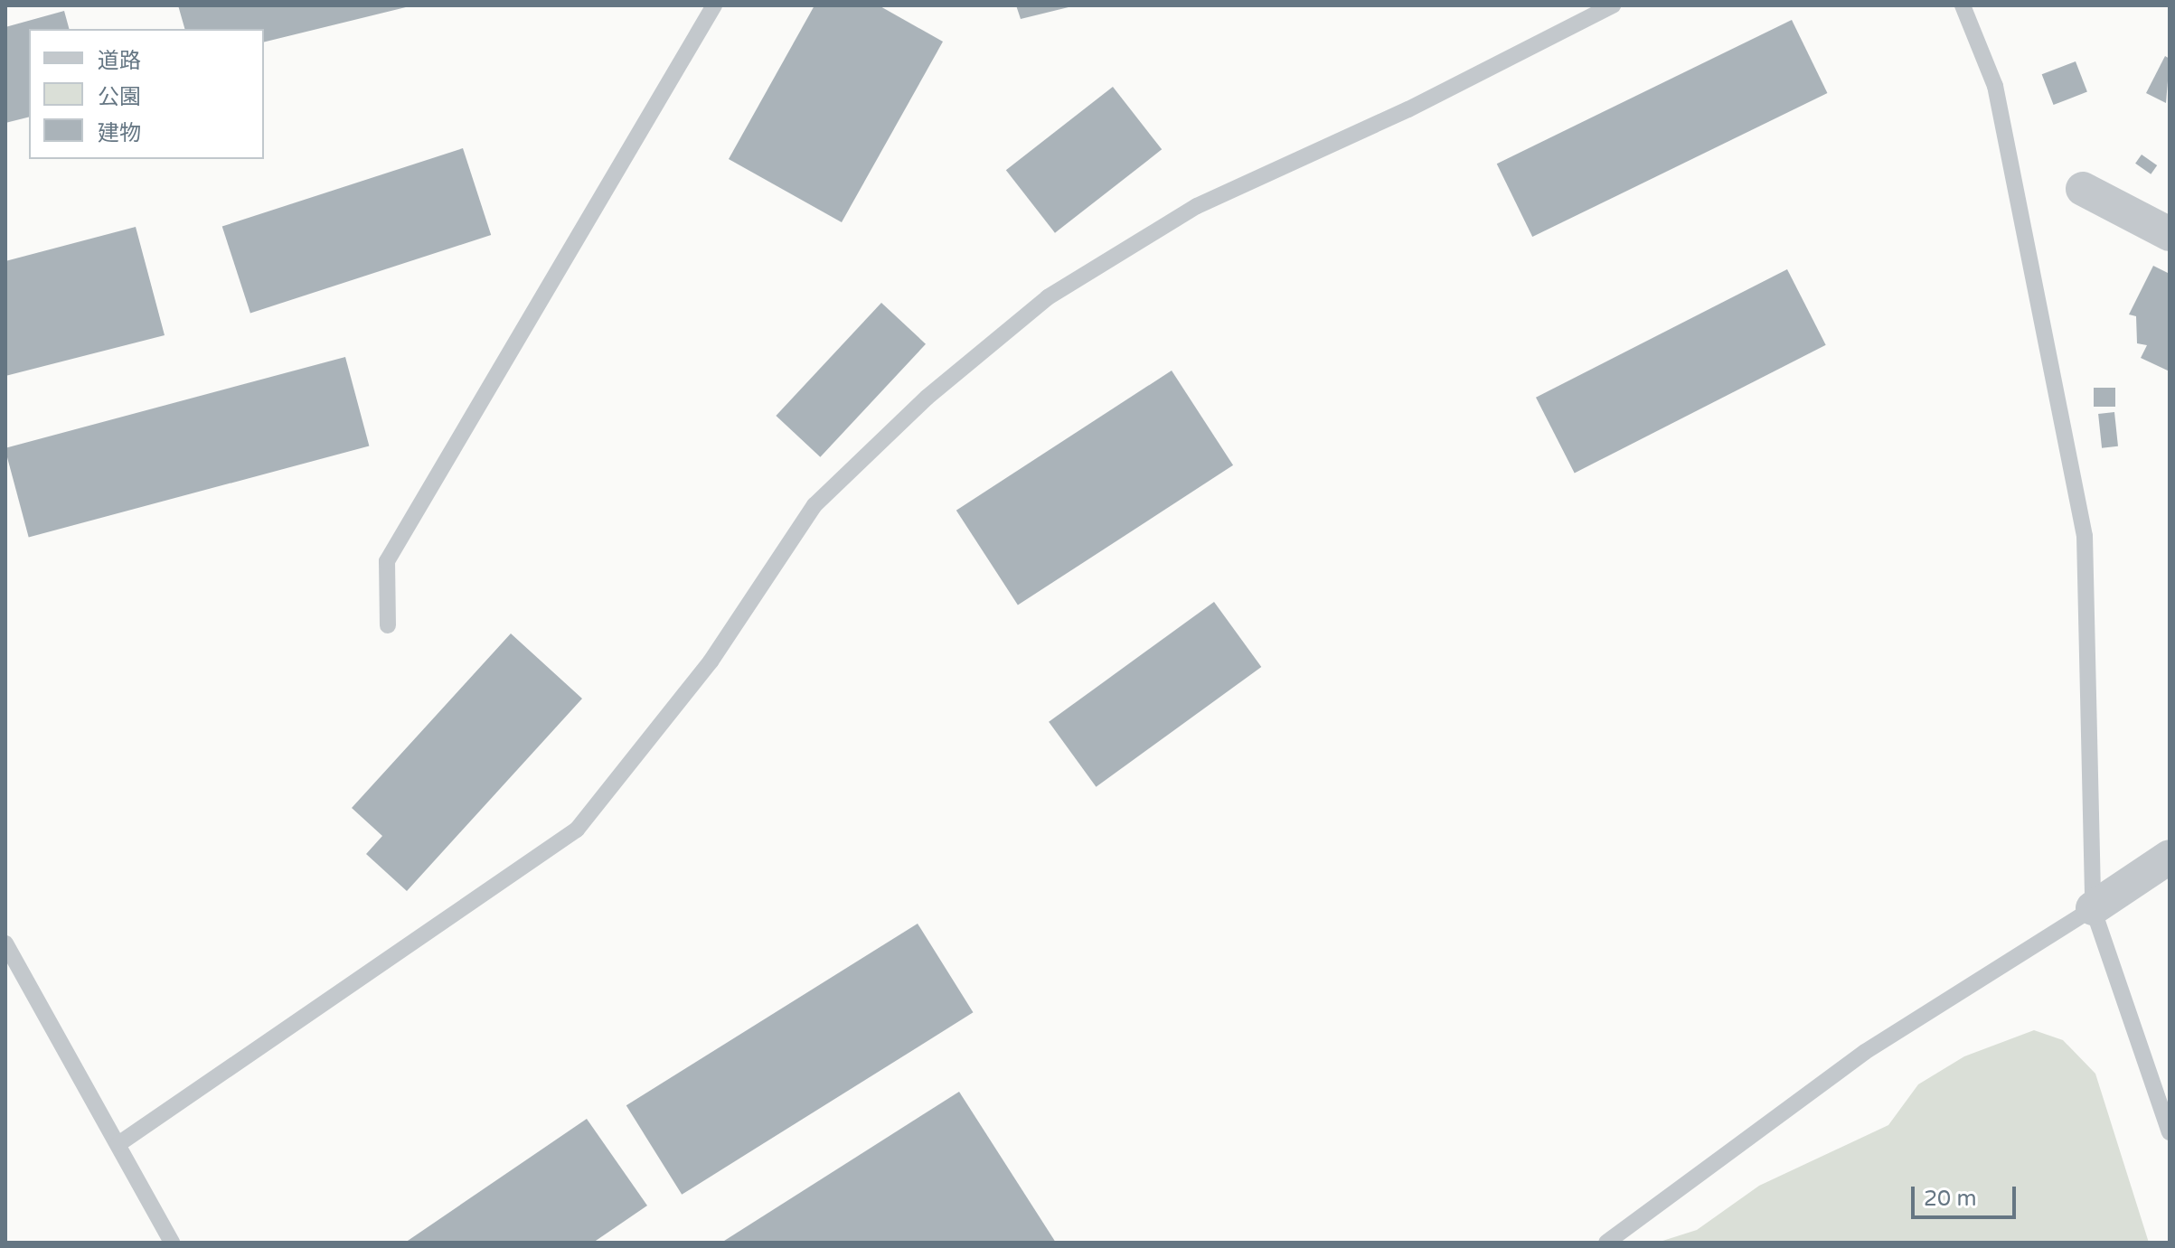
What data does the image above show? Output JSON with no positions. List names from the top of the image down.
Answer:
{
  "legend": ["道路", "公園", "建物"],
  "scale_bar": "20 m"
}
